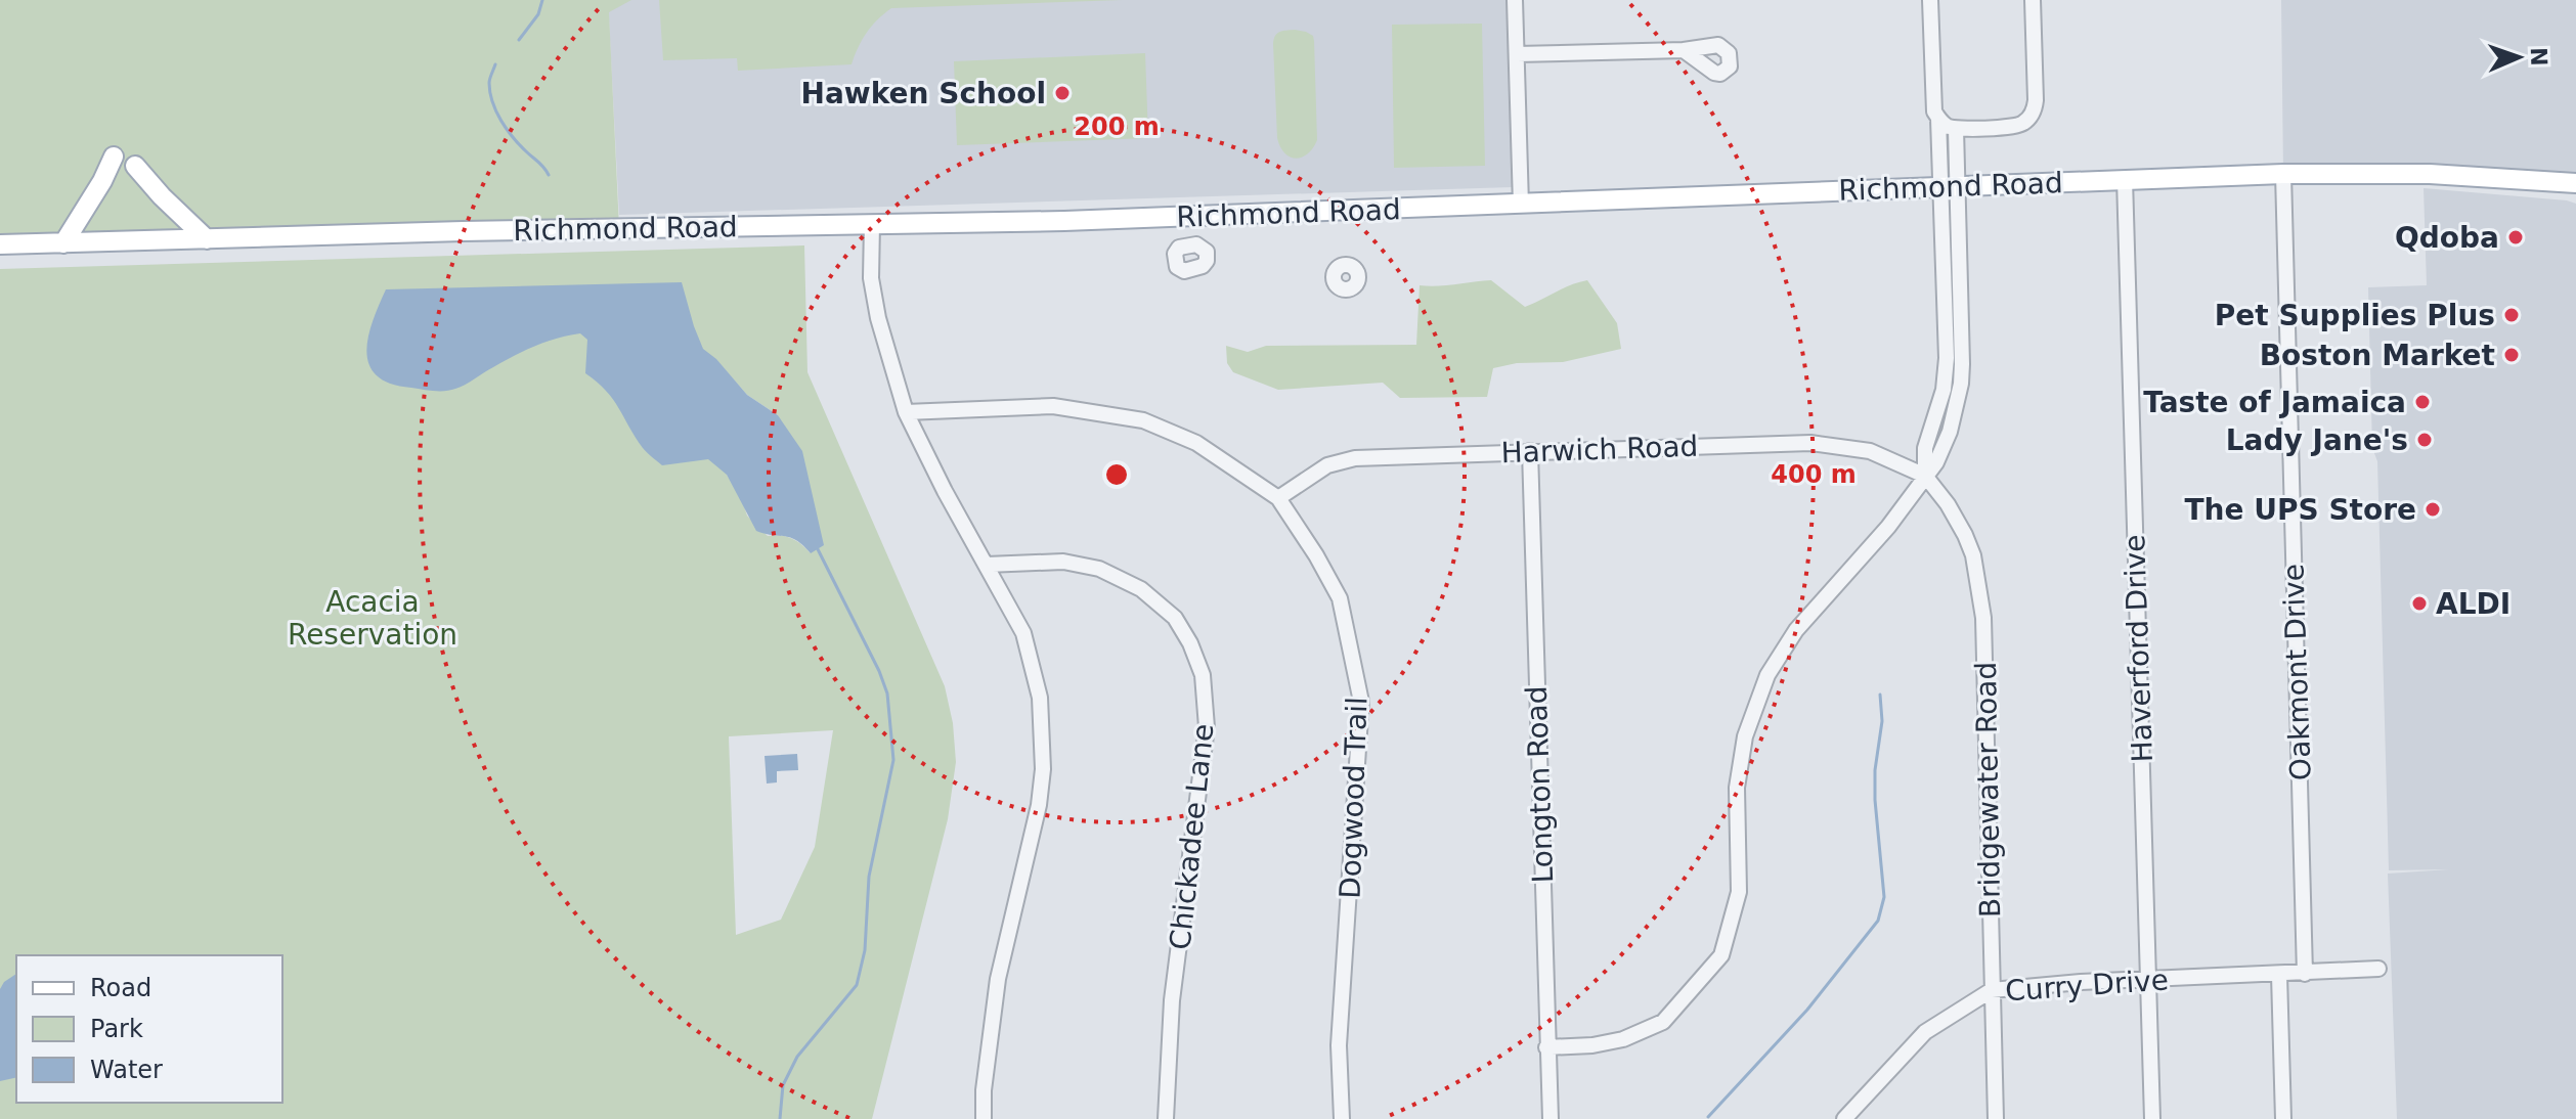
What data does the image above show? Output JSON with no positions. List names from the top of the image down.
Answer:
{
  "streets": {
    "main road": ["Richmond Road"],
    "street": [
      "Harwich Road",
      "Haverford Drive",
      "Oakmont Drive",
      "Longton Road",
      "Bridgewater Road",
      "Dogwood Trail",
      "Chickadee Lane",
      "Curry Drive"
    ]
  },
  "crossings": [
    ["Richmond Road", "Haverford Drive"],
    ["Richmond Road", "Oakmont Drive"],
    ["Harwich Road", "Longton Road"],
    ["Harwich Road", "Bridgewater Road"],
    ["Harwich Road", "Dogwood Trail"],
    ["Haverford Drive", "Curry Drive"],
    ["Oakmont Drive", "Curry Drive"],
    ["Bridgewater Road", "Curry Drive"]
  ],
  "parks": ["Acacia Reservation"],
  "places": [
    "Hawken School",
    "Qdoba",
    "Pet Supplies Plus",
    "Boston Market",
    "Taste of Jamaica",
    "Lady Jane's",
    "The UPS Store",
    "ALDI"
  ],
  "legend": ["Road", "Park", "Water"],
  "north": "right",
  "rings": ["200 m", "400 m"]
}
